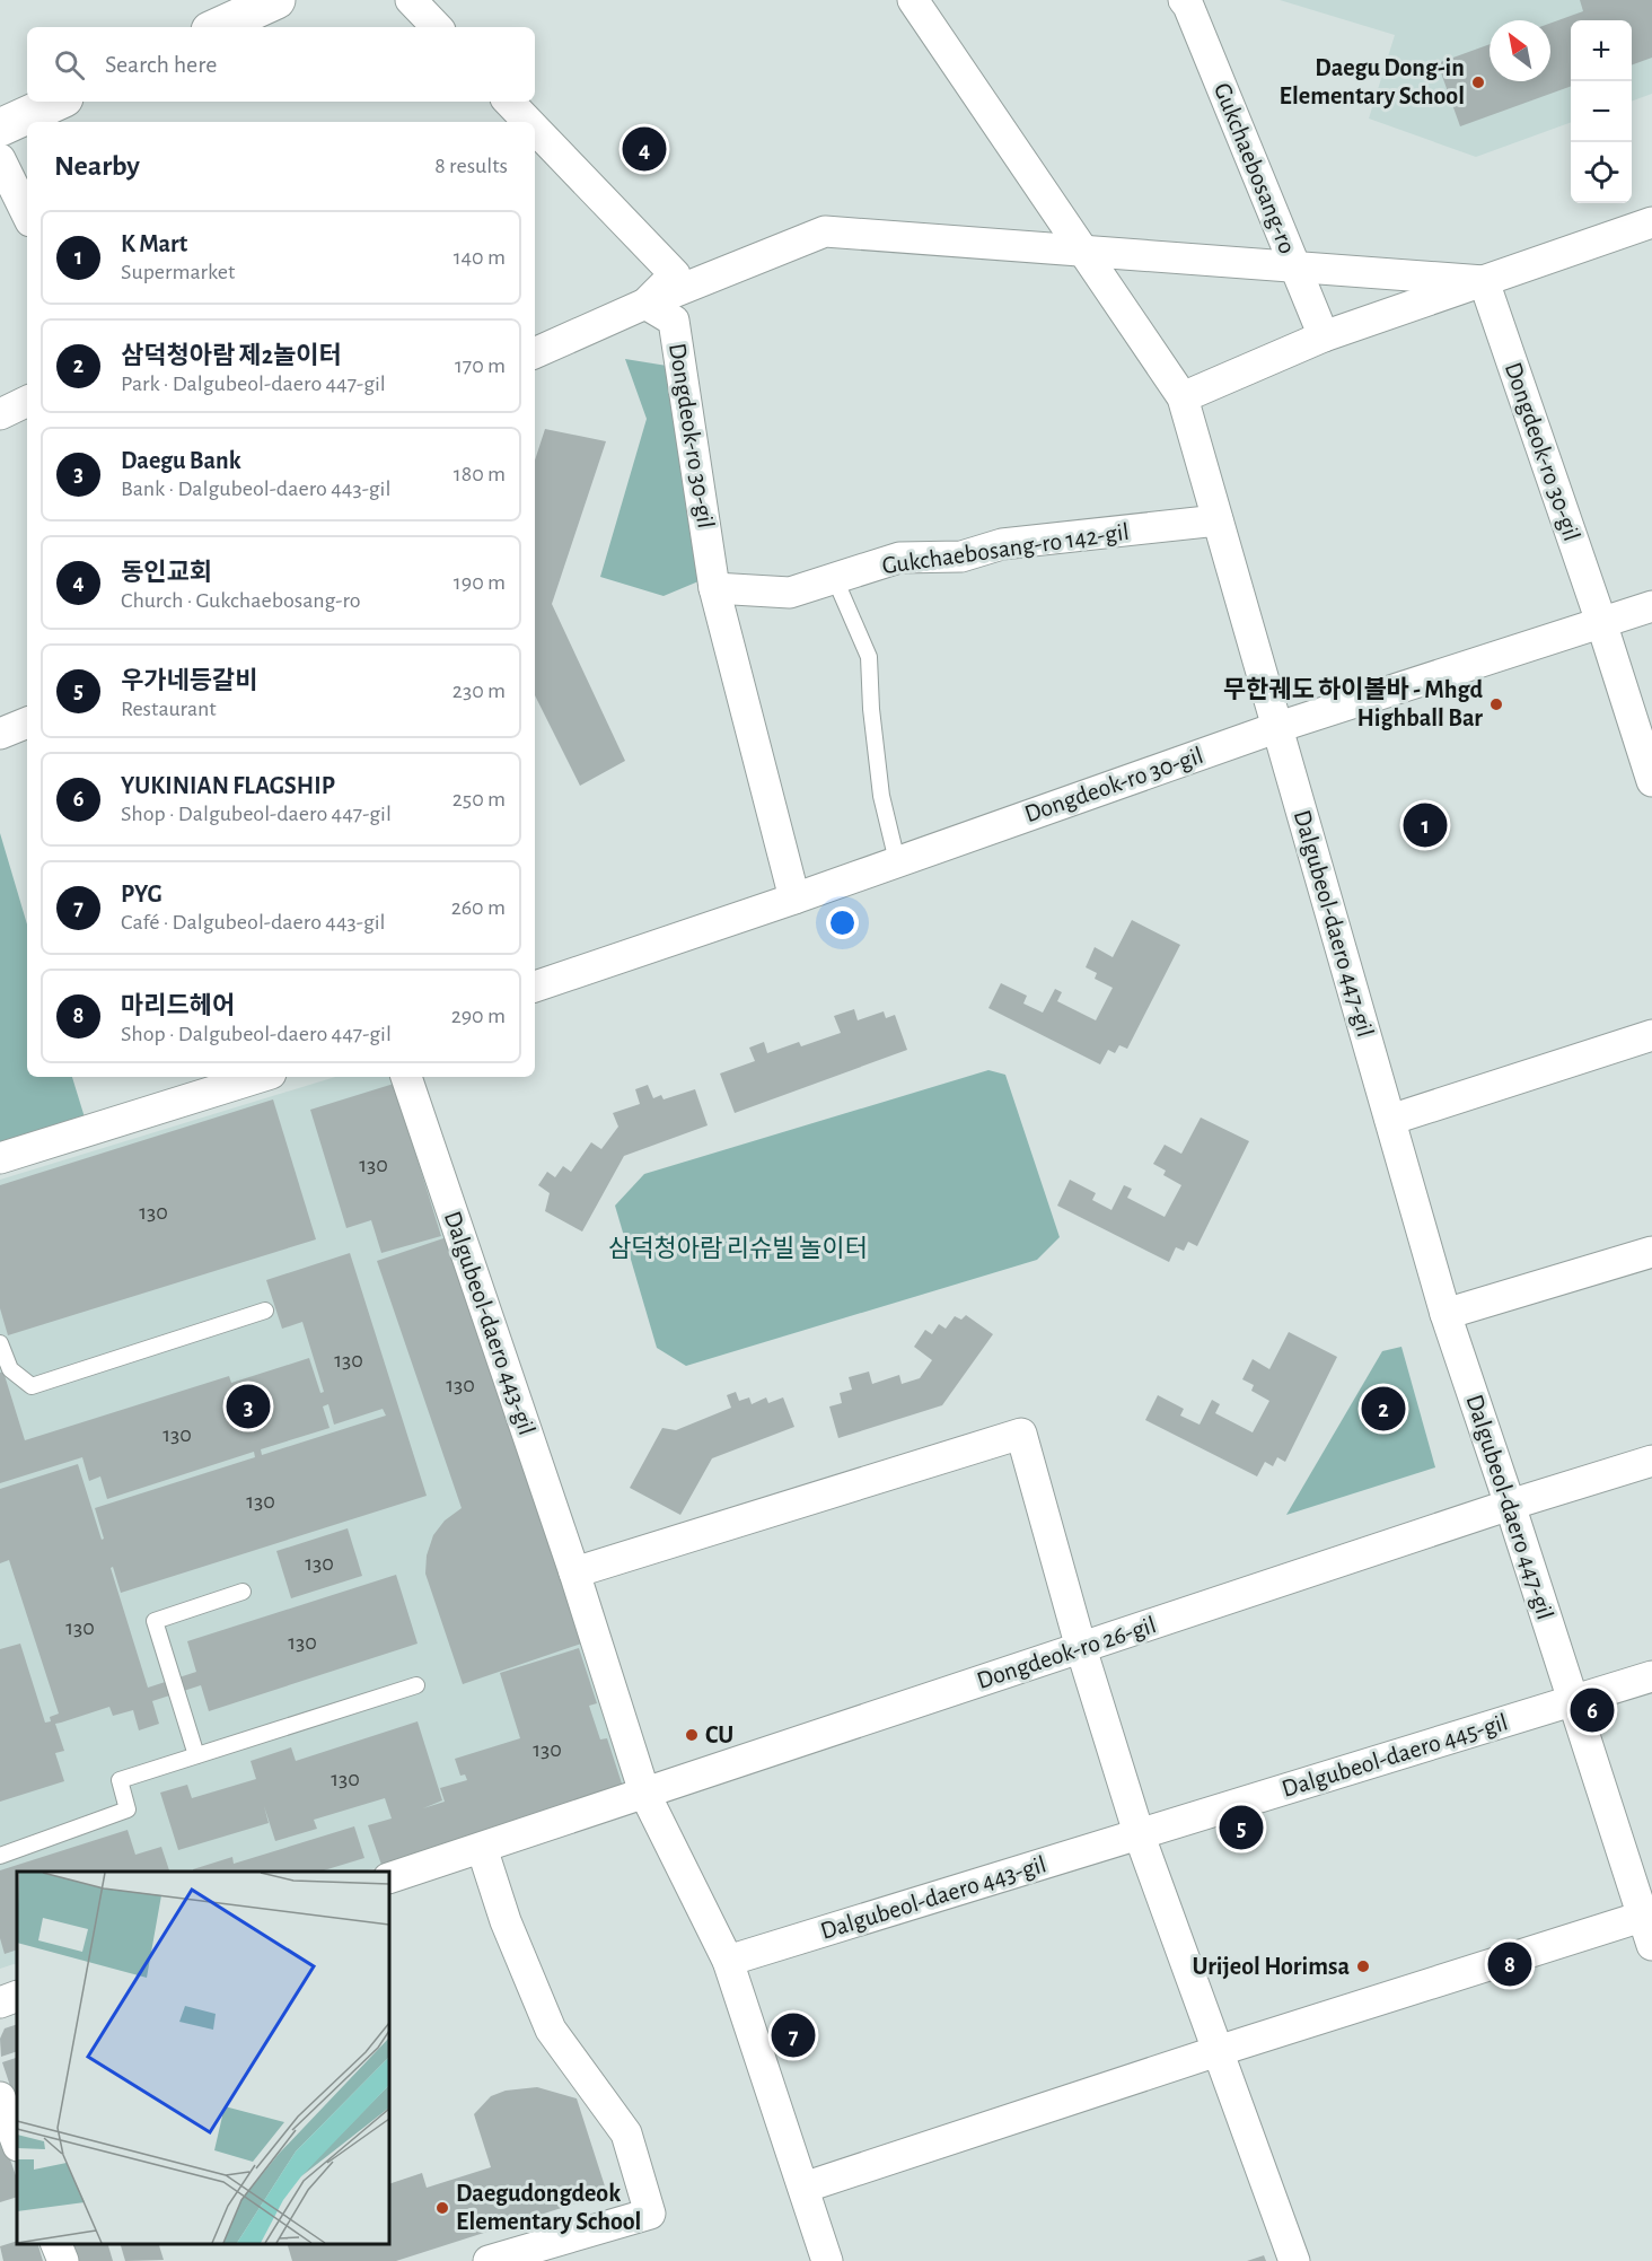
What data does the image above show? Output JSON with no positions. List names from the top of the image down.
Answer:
{
  "streets": {
    "street": [
      "Gukchaebosang-ro",
      "Dongdeok-ro 30-gil",
      "Gukchaebosang-ro 142-gil",
      "Dalgubeol-daero 447-gil",
      "Dalgubeol-daero 443-gil",
      "Dongdeok-ro 26-gil",
      "Dalgubeol-daero 445-gil"
    ]
  },
  "crossings": [
    ["Dongdeok-ro 30-gil", "Gukchaebosang-ro 142-gil"],
    ["Dongdeok-ro 30-gil", "Dalgubeol-daero 447-gil"],
    ["Dalgubeol-daero 447-gil", "Dongdeok-ro 26-gil"],
    ["Dalgubeol-daero 447-gil", "Dalgubeol-daero 445-gil"],
    ["Dalgubeol-daero 443-gil", "Dongdeok-ro 26-gil"],
    ["Dalgubeol-daero 443-gil", "Dalgubeol-daero 445-gil"]
  ],
  "parks": ["삼덕청아람 리슈빌 놀이터"],
  "places": [
    "Daegu Dong-in Elementary School",
    "무한궤도 하이볼바 - Mhgd Highball Bar",
    "CU",
    "Urijeol Horimsa",
    "Daegudongdeok Elementary School"
  ],
  "house_numbers": [
    "130",
    "130",
    "130",
    "130",
    "130",
    "130",
    "130",
    "130",
    "130",
    "130",
    "130"
  ],
  "north": "top left",
  "page": {
    "map_buttons": ["+", "−"],
    "search": "Search here",
    "heading": ["Nearby", "8 results"],
    "pins": [
      "4",
      "1",
      "3",
      "2",
      "6",
      "5",
      "8",
      "7"
    ],
    "list": [
      {
        "mark": "1",
        "name": "K Mart",
        "note": "Supermarket",
        "value": "140 m"
      },
      {
        "mark": "2",
        "name": "삼덕청아람 제2놀이터",
        "note": "Park · Dalgubeol-daero 447-gil",
        "value": "170 m"
      },
      {
        "mark": "3",
        "name": "Daegu Bank",
        "note": "Bank · Dalgubeol-daero 443-gil",
        "value": "180 m"
      },
      {
        "mark": "4",
        "name": "동인교회",
        "note": "Church · Gukchaebosang-ro",
        "value": "190 m"
      },
      {
        "mark": "5",
        "name": "우가네등갈비",
        "note": "Restaurant",
        "value": "230 m"
      },
      {
        "mark": "6",
        "name": "YUKINIAN FLAGSHIP",
        "note": "Shop · Dalgubeol-daero 447-gil",
        "value": "250 m"
      },
      {
        "mark": "7",
        "name": "PYG",
        "note": "Café · Dalgubeol-daero 443-gil",
        "value": "260 m"
      },
      {
        "mark": "8",
        "name": "마리드헤어",
        "note": "Shop · Dalgubeol-daero 447-gil",
        "value": "290 m"
      }
    ]
  }
}
